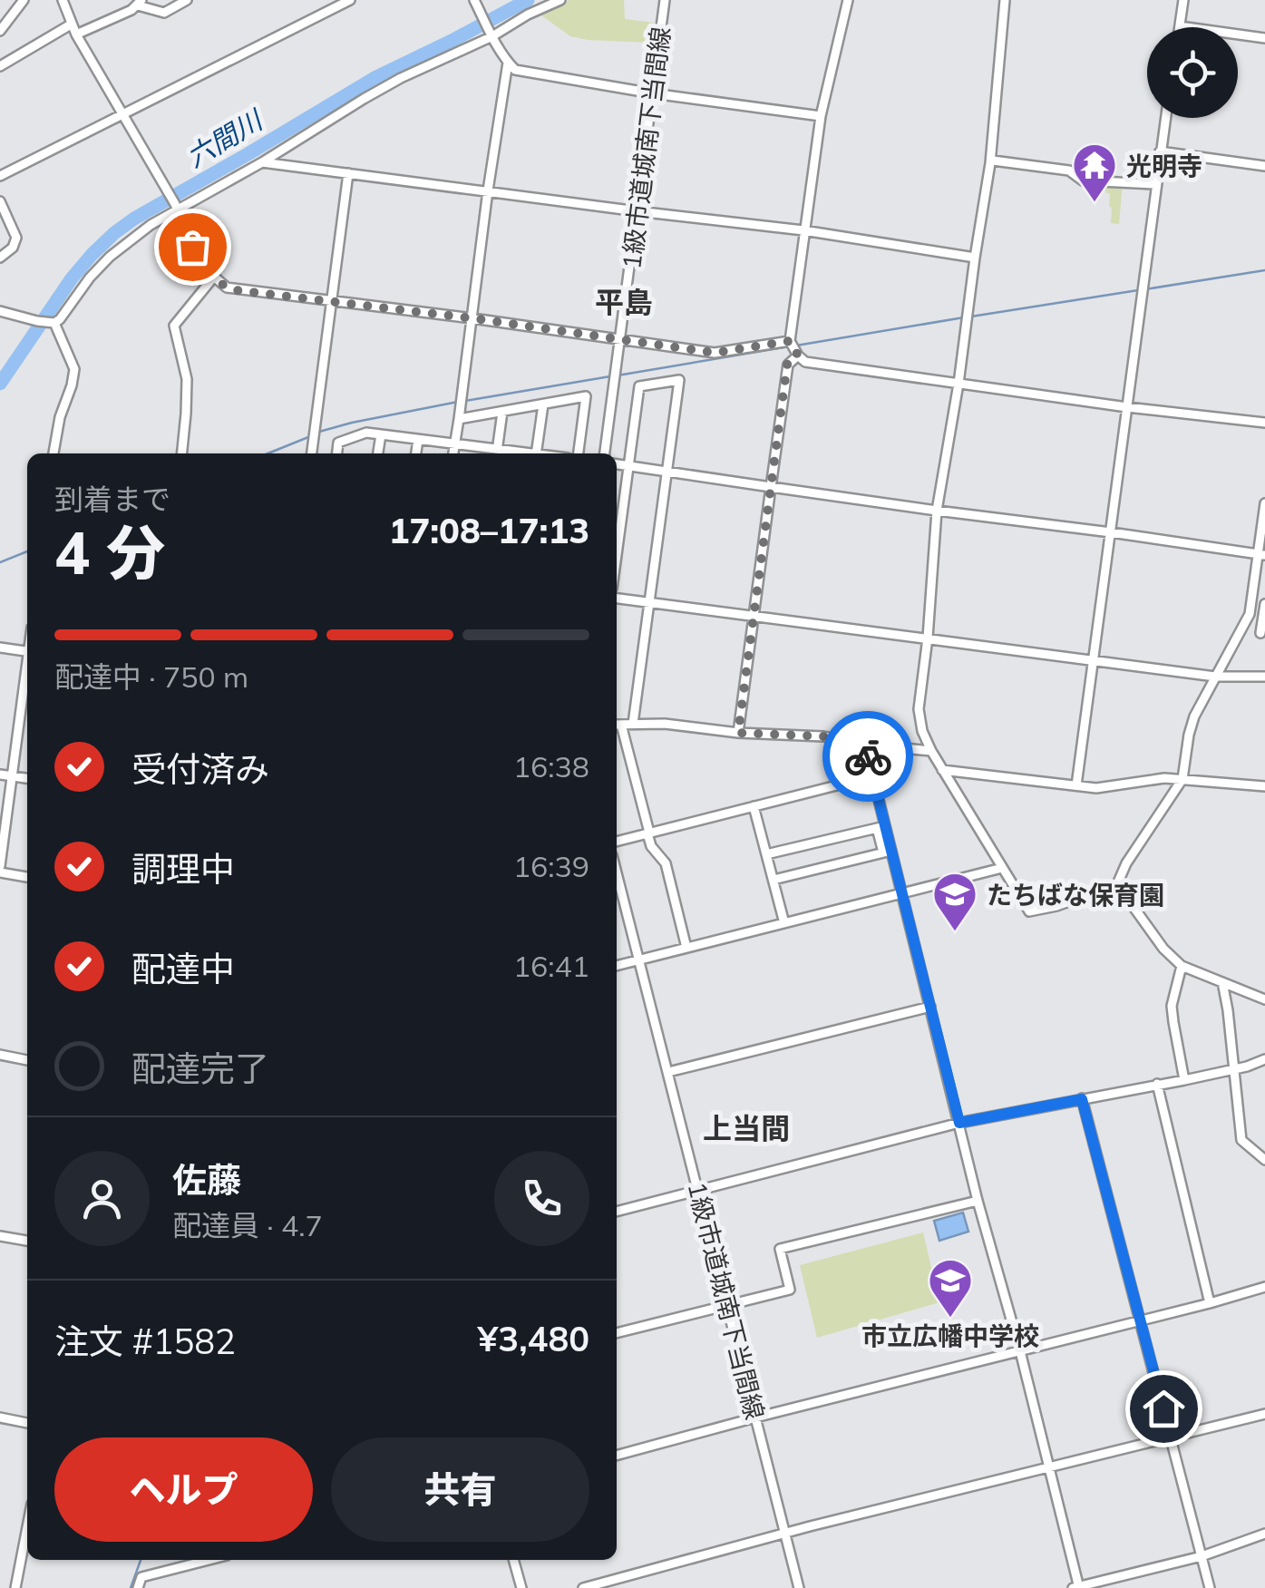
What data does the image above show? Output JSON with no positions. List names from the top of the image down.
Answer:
{
  "streets": {
    "street": ["1級市道城南下当間線"]
  },
  "districts": ["平島", "上当間"],
  "water": ["六間川"],
  "places": {
    "temple": ["光明寺"],
    "school or university": ["たちばな保育園", "市立広幡中学校"]
  },
  "page": {
    "heading": ["4 分", "到着まで", "17:08–17:13"],
    "panel": [
      "佐藤",
      "配達員 · 4.7",
      "注文 #1582",
      "¥3,480"
    ],
    "bar": "配達中 · 750 m",
    "list": [
      ["受付済み", "16:38"],
      ["調理中", "16:39"],
      ["配達中", "16:41"],
      "配達完了"
    ],
    "buttons": ["ヘルプ", "共有"]
  }
}
